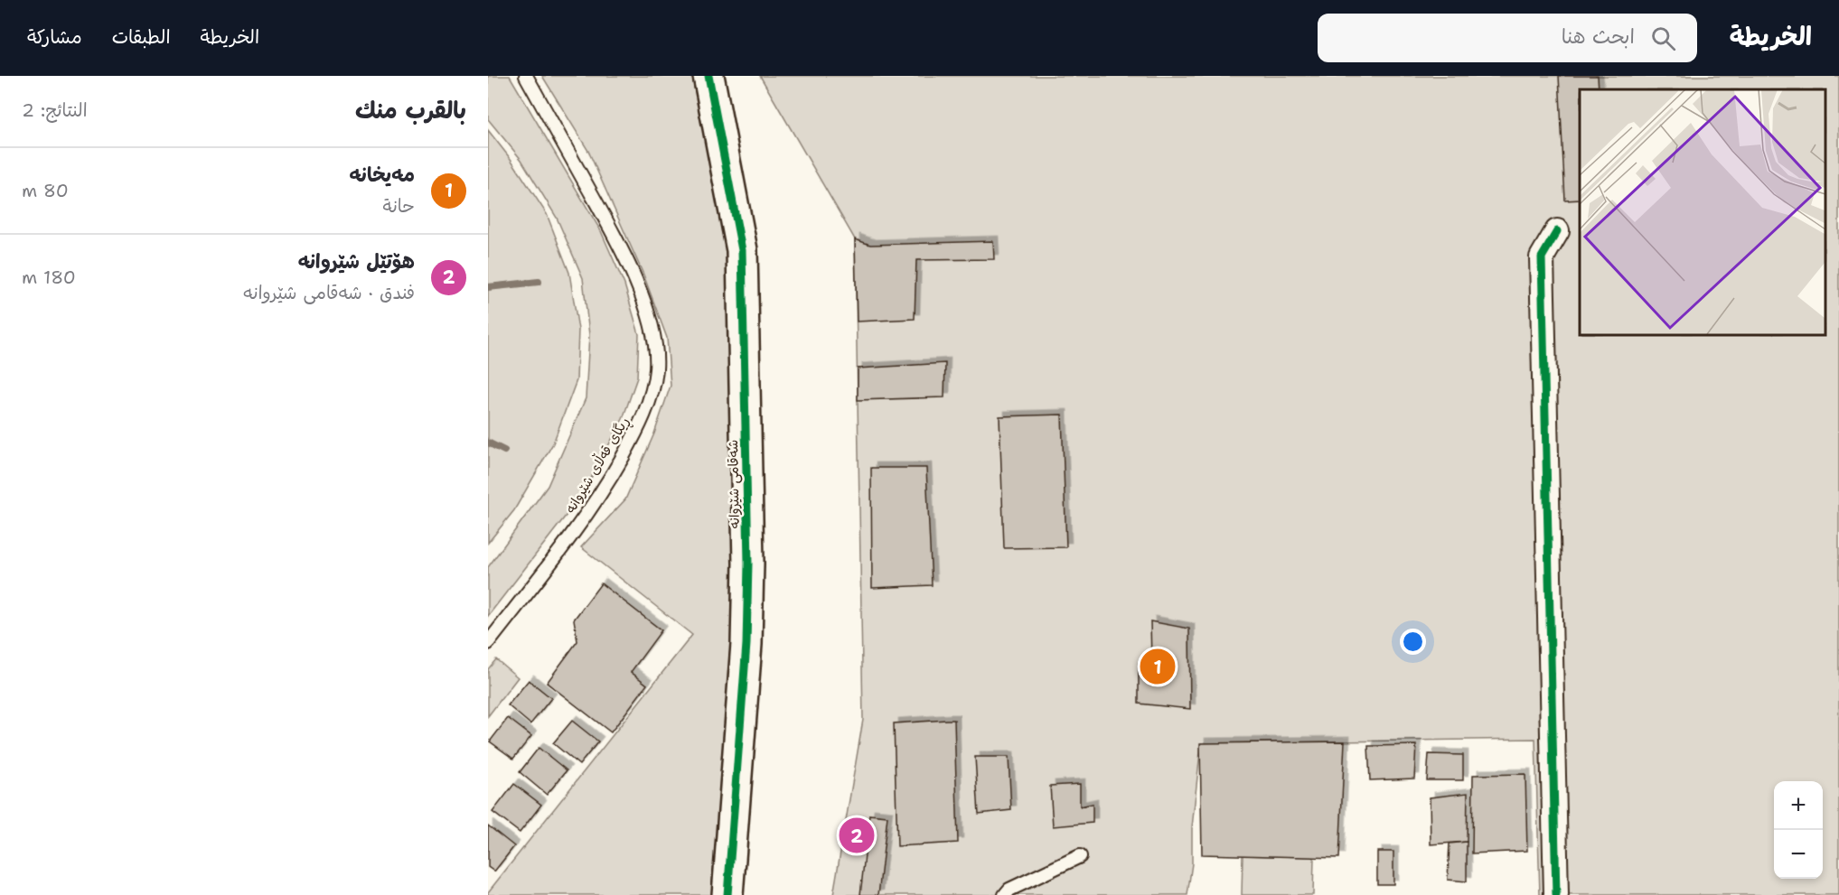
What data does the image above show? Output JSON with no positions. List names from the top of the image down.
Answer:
{
  "streets": {
    "street": ["شەقامی شێروانە"],
    "lane": ["ڕیگای قەڵای شێروانە"]
  },
  "page": {
    "header": "الخريطة",
    "search": "ابحث هنا",
    "nav": ["الخريطة", "الطبقات", "مشاركة"],
    "heading": ["بالقرب منك", "النتائج: 2"],
    "list": [
      {
        "mark": "1",
        "name": "مەیخانە",
        "note": "حانة",
        "value": "80 m"
      },
      {
        "mark": "2",
        "name": "هۆتێل شێروانە",
        "note": "فندق · شەقامی شێروانە",
        "value": "180 m"
      }
    ],
    "pins": ["1", "2"],
    "map_buttons": ["+", "−"]
  }
}
